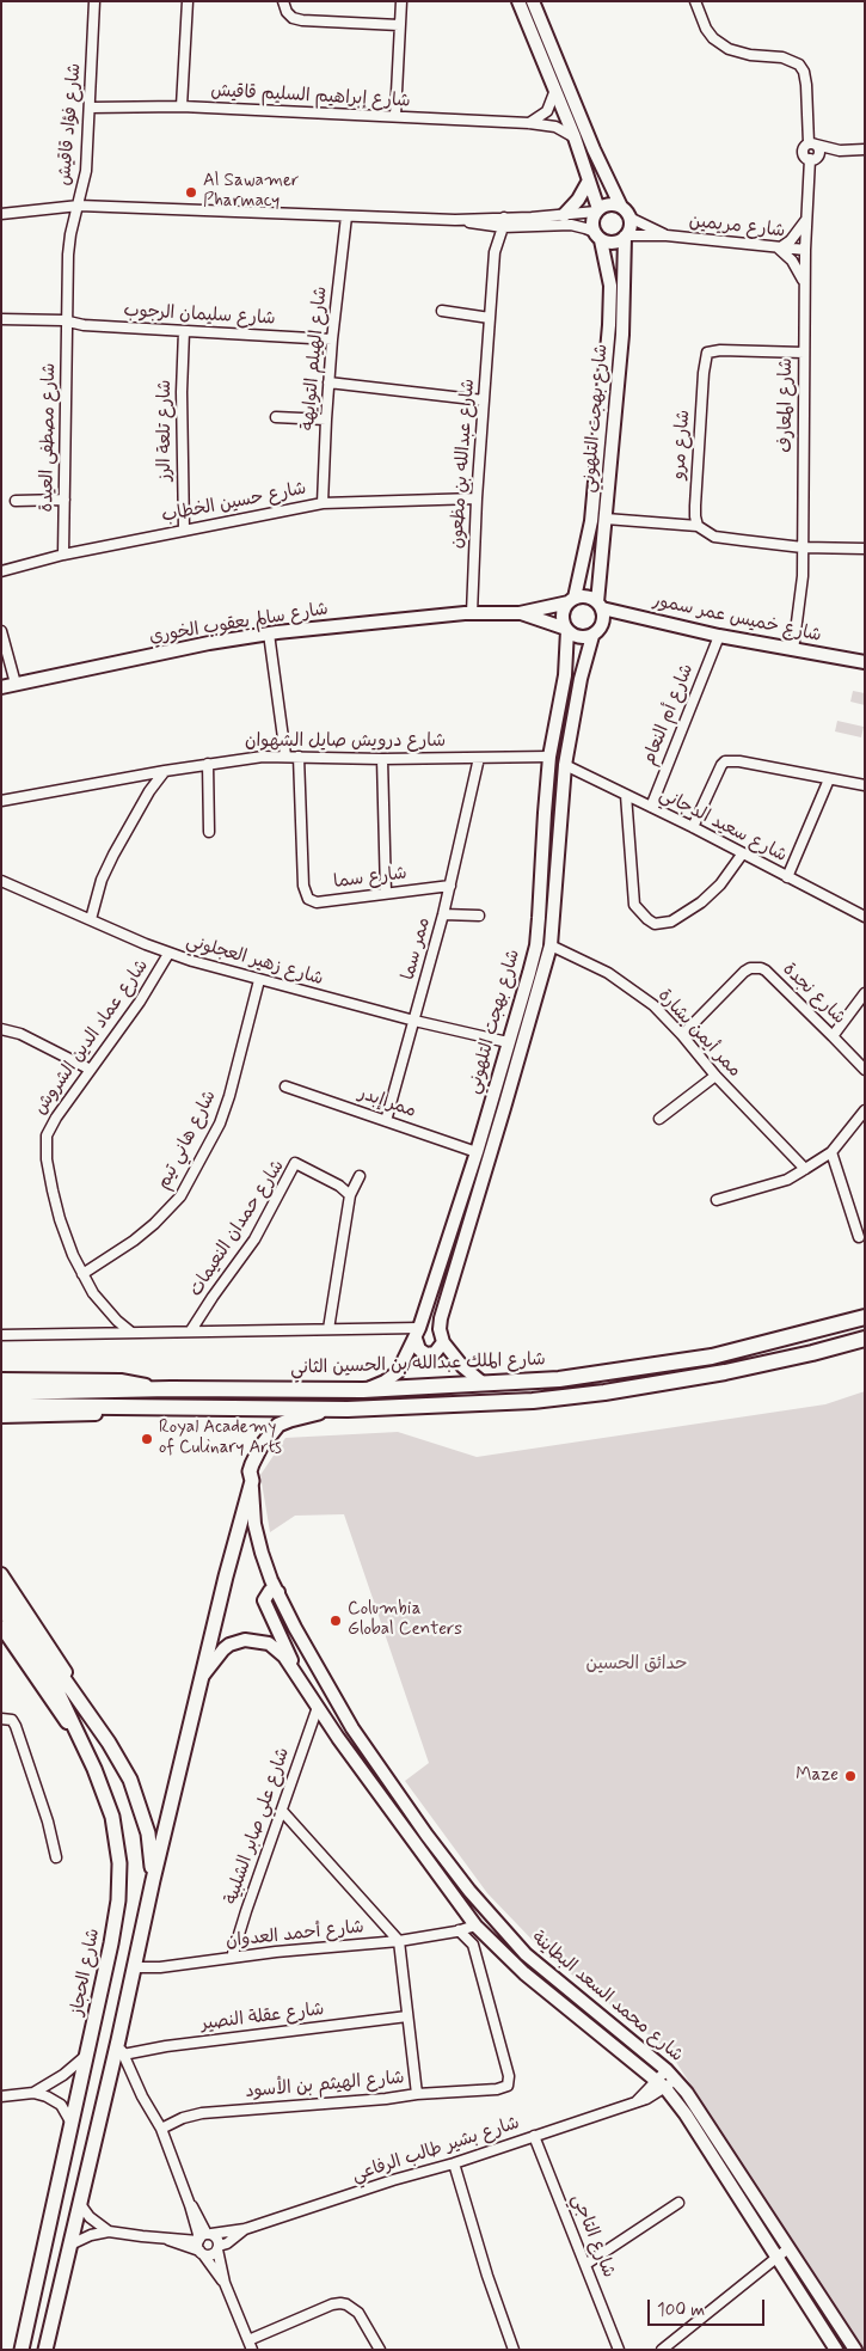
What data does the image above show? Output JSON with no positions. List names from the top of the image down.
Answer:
{
  "streets": {
    "highway": ["شارع الملك عبدالله بن الحسين الثاني"],
    "main road": ["شارع الحجاز"],
    "street": [
      "شارع إبراهيم السليم قاقيش",
      "شارع فؤاد قاقيش",
      "شارع مريمين",
      "شارع سليمان الرجوب",
      "شارع الهيلم التوايهة",
      "شارع المعارف",
      "شارع بهجت التلهوني",
      "شارع تلعة الرز",
      "شارع مصطفى العيدة",
      "شارع مرو",
      "شارع عبدالله بن مظعون",
      "شارع حسين الخطاب",
      "شارع خميس عمر سمور",
      "شارع سالم يعقوب الخوري",
      "شارع أم النعام",
      "شارع درويش صايل الشهوان",
      "شارع سعيد الدجاني",
      "شارع سما",
      "ممر سما",
      "شارع زهير العجلوني",
      "شارع نجدة",
      "ممر أيمن بشارة",
      "شارع عماد الدين الشروش",
      "ممر إبدر",
      "شارع هاني تيم",
      "شارع حمدان النعيمات",
      "شارع علي صابر الشلبية",
      "شارع أحمد العدوان",
      "شارع محمد السعد البطاينة",
      "شارع عقلة النصير",
      "شارع الهيثم بن الأسود",
      "شارع بشير طالب الرفاعي",
      "شارع التاجي"
    ]
  },
  "crossings": [
    ["شارع إبراهيم السليم قاقيش", "شارع فؤاد قاقيش"],
    ["شارع فؤاد قاقيش", "شارع سليمان الرجوب"],
    ["شارع فؤاد قاقيش", "شارع مصطفى العيدة"],
    ["شارع مريمين", "شارع المعارف"],
    ["شارع مريمين", "شارع بهجت التلهوني"],
    ["شارع سليمان الرجوب", "شارع الهيلم التوايهة"],
    ["شارع سليمان الرجوب", "شارع تلعة الرز"],
    ["شارع سليمان الرجوب", "شارع مصطفى العيدة"],
    ["شارع الهيلم التوايهة", "شارع حسين الخطاب"],
    ["شارع المعارف", "شارع مرو"],
    ["شارع المعارف", "شارع خميس عمر سمور"],
    ["شارع بهجت التلهوني", "شارع خميس عمر سمور"],
    ["شارع بهجت التلهوني", "شارع سالم يعقوب الخوري"],
    ["شارع بهجت التلهوني", "شارع درويش صايل الشهوان"],
    ["شارع بهجت التلهوني", "شارع سعيد الدجاني"],
    ["شارع بهجت التلهوني", "شارع زهير العجلوني"],
    ["شارع بهجت التلهوني", "ممر أيمن بشارة"],
    ["شارع بهجت التلهوني", "ممر إبدر"],
    ["شارع بهجت التلهوني", "شارع الملك عبدالله بن الحسين الثاني"],
    ["شارع تلعة الرز", "شارع حسين الخطاب"],
    ["شارع مصطفى العيدة", "شارع حسين الخطاب"],
    ["شارع عبدالله بن مظعون", "شارع حسين الخطاب"],
    ["شارع عبدالله بن مظعون", "شارع سالم يعقوب الخوري"],
    ["شارع خميس عمر سمور", "شارع سالم يعقوب الخوري"],
    ["شارع خميس عمر سمور", "شارع أم النعام"],
    ["شارع أم النعام", "شارع سعيد الدجاني"],
    ["شارع درويش صايل الشهوان", "شارع سما"],
    ["شارع سما", "ممر سما"],
    ["ممر سما", "شارع زهير العجلوني"],
    ["ممر سما", "ممر إبدر"],
    ["شارع زهير العجلوني", "شارع عماد الدين الشروش"],
    ["شارع زهير العجلوني", "شارع هاني تيم"],
    ["شارع نجدة", "ممر أيمن بشارة"],
    ["شارع عماد الدين الشروش", "شارع هاني تيم"],
    ["شارع علي صابر الشلبية", "شارع أحمد العدوان"],
    ["شارع علي صابر الشلبية", "شارع محمد السعد البطاينة"],
    ["شارع أحمد العدوان", "شارع محمد السعد البطاينة"],
    ["شارع أحمد العدوان", "شارع الهيثم بن الأسود"],
    ["شارع محمد السعد البطاينة", "شارع بشير طالب الرفاعي"],
    ["شارع عقلة النصير", "شارع الهيثم بن الأسود"],
    ["شارع بشير طالب الرفاعي", "شارع التاجي"]
  ],
  "parks": ["حدائق الحسين"],
  "places": [
    "Al Sawamer Pharmacy",
    "Royal Academy of Culinary Arts",
    "Columbia Global Centers",
    "Maze"
  ],
  "scale_bar": "100 m"
}
